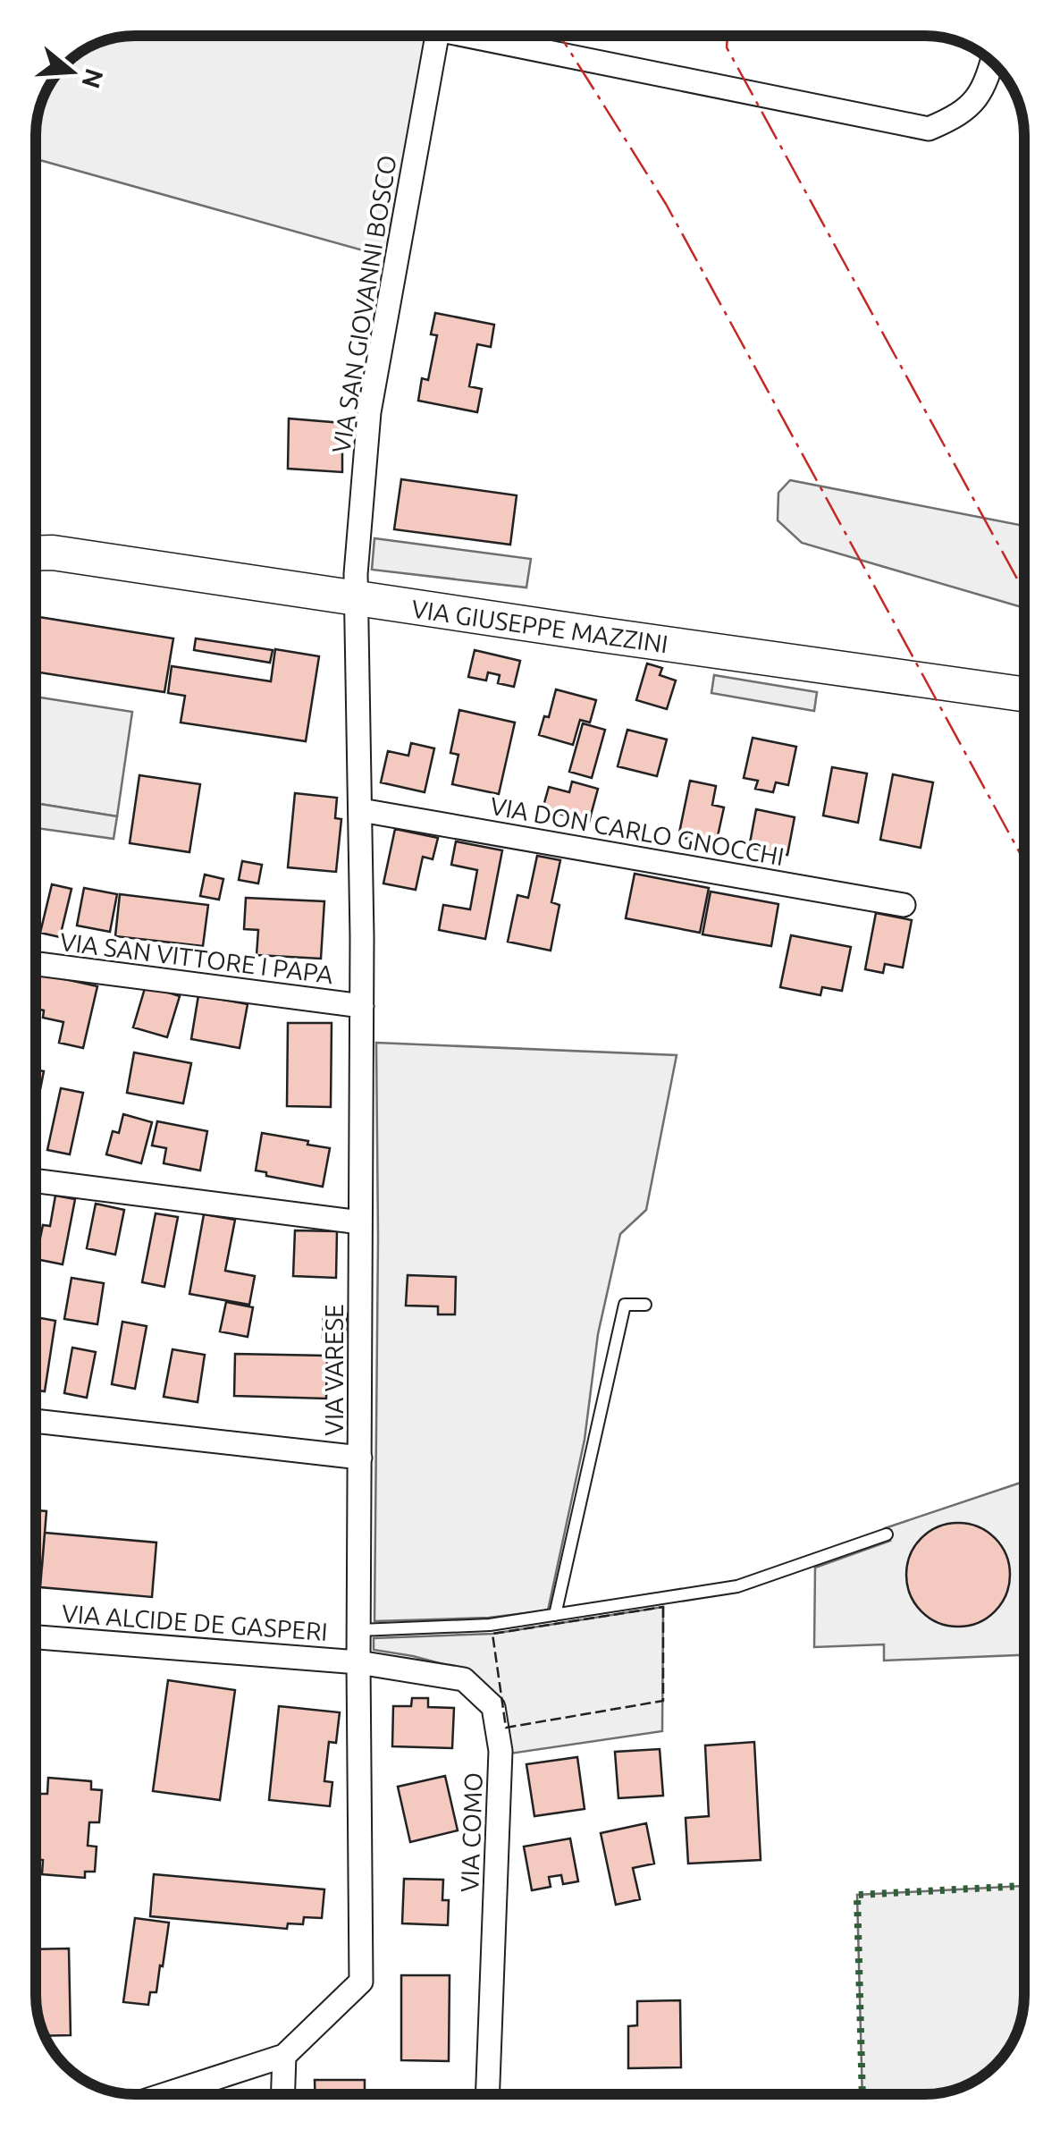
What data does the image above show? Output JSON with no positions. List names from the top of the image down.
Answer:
{
  "streets": {
    "street": [
      "VIA SAN GIOVANNI BOSCO",
      "VIA GIUSEPPE MAZZINI",
      "VIA DON CARLO GNOCCHI",
      "VIA SAN VITTORE I PAPA",
      "VIA VARESE",
      "VIA ALCIDE DE GASPERI",
      "VIA COMO"
    ]
  },
  "crossings": [
    ["VIA SAN GIOVANNI BOSCO", "VIA GIUSEPPE MAZZINI"],
    ["VIA SAN GIOVANNI BOSCO", "VIA VARESE"],
    ["VIA GIUSEPPE MAZZINI", "VIA VARESE"],
    ["VIA DON CARLO GNOCCHI", "VIA VARESE"],
    ["VIA SAN VITTORE I PAPA", "VIA VARESE"],
    ["VIA VARESE", "VIA ALCIDE DE GASPERI"],
    ["VIA VARESE", "VIA COMO"],
    ["VIA ALCIDE DE GASPERI", "VIA COMO"]
  ],
  "north": "right"
}
